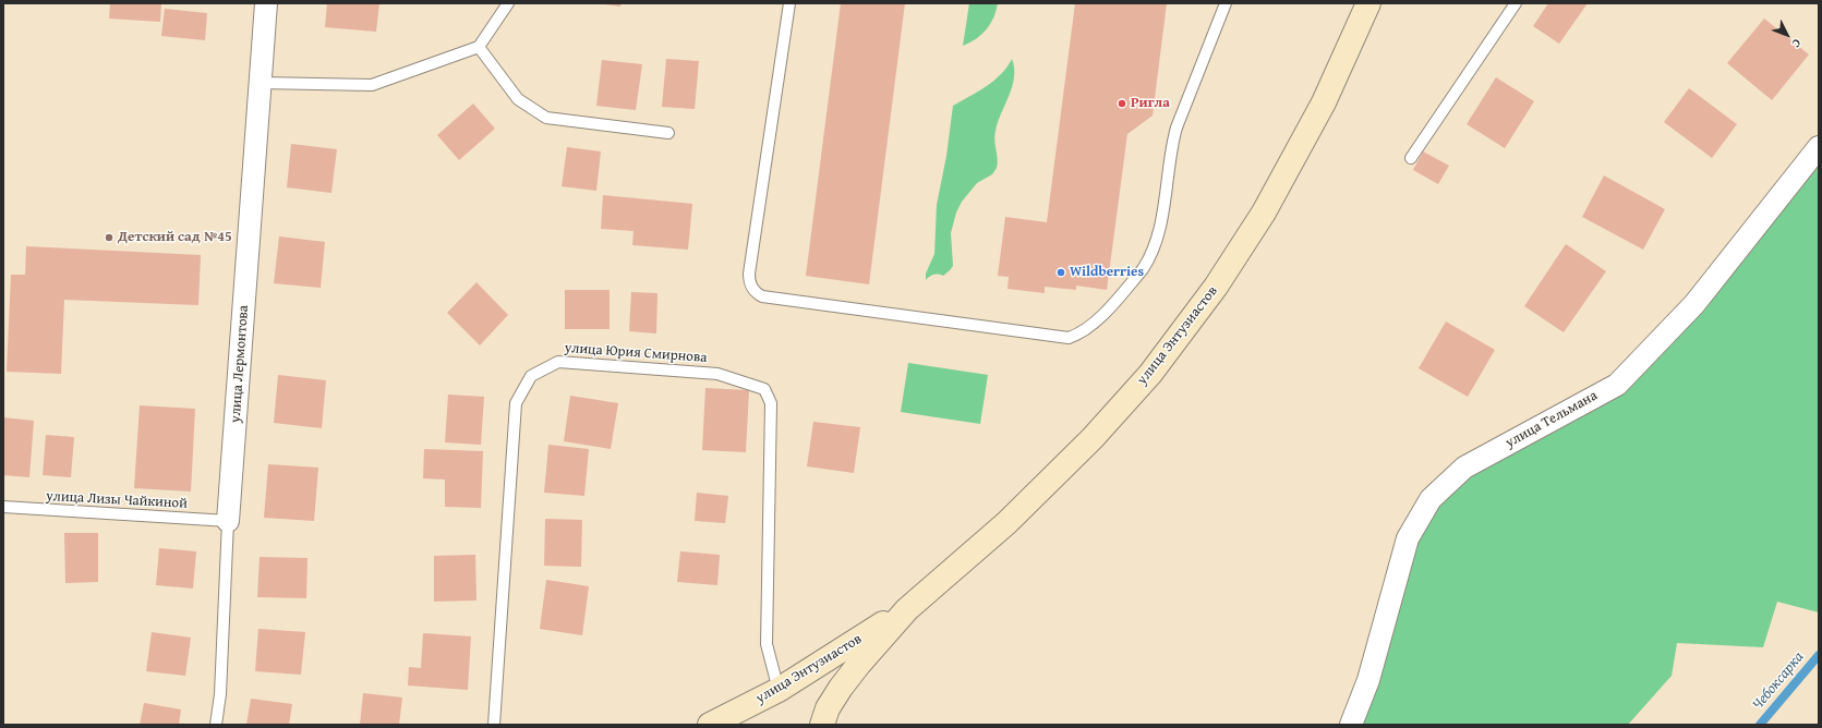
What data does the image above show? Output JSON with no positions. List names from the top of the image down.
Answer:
{
  "streets": {
    "main road": ["улица Энтузиастов"],
    "street": ["улица Лермонтова", "улица Тельмана"],
    "lane": ["улица Юрия Смирнова", "улица Лизы Чайкиной"]
  },
  "crossings": [
    ["улица Энтузиастов", "улица Юрия Смирнова"],
    ["улица Лермонтова", "улица Лизы Чайкиной"]
  ],
  "water": ["Чебоксарка"],
  "places": ["Ригла", "Детский сад №45", "Wildberries"],
  "north": "bottom right"
}
